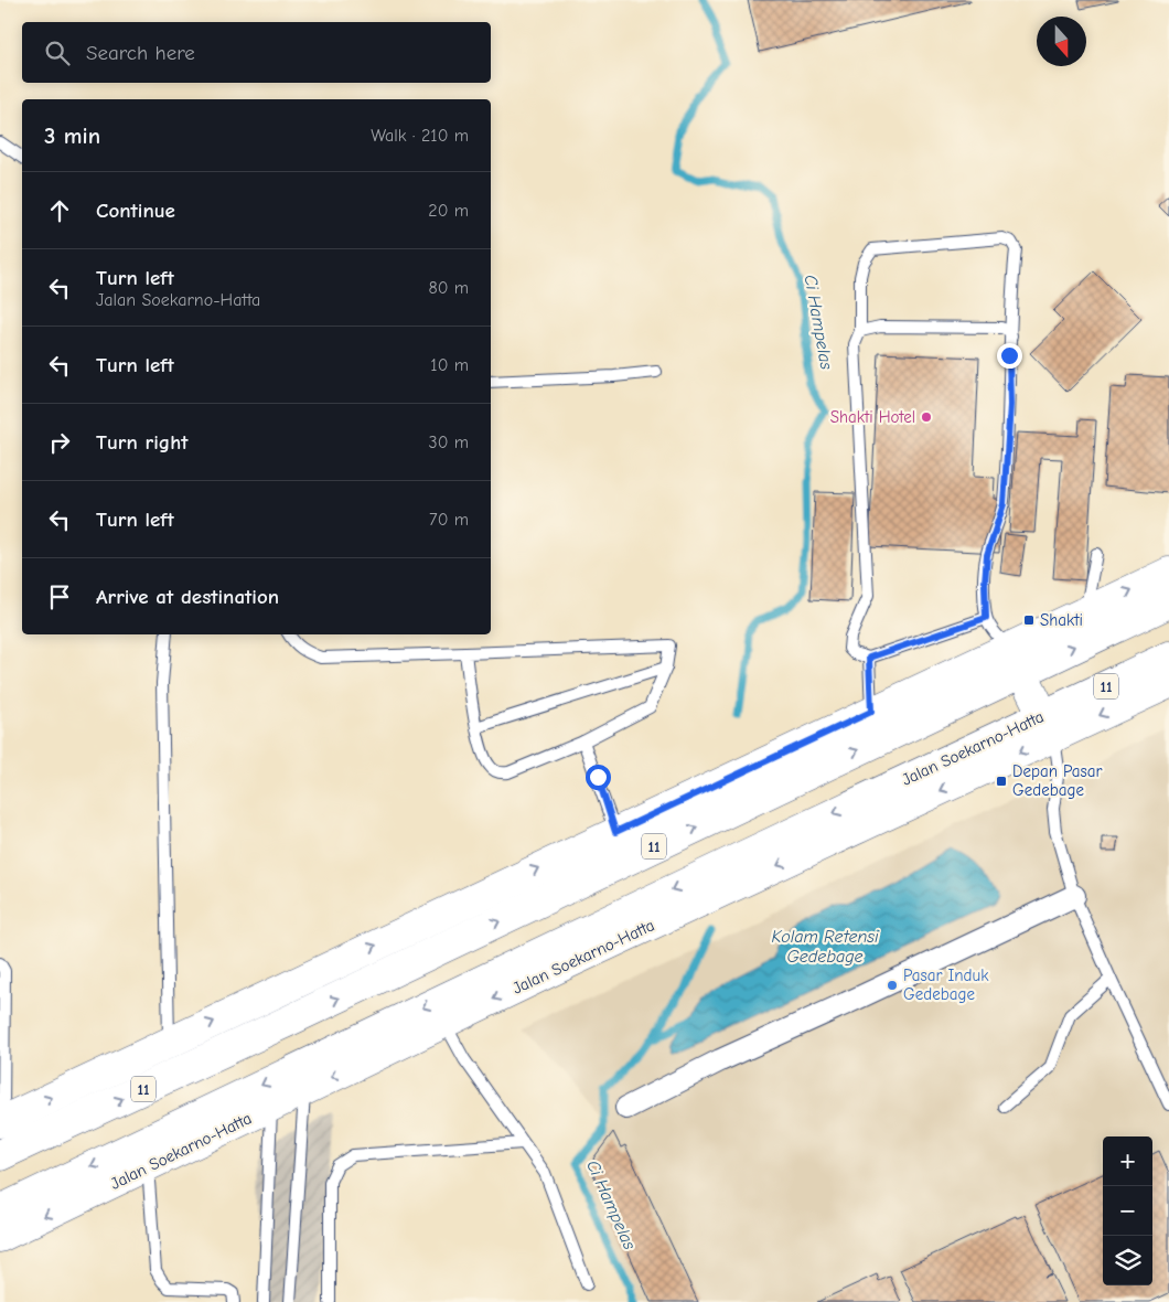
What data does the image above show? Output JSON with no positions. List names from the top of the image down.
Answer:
{
  "streets": {
    "main road": ["11", "Jalan Soekarno-Hatta"]
  },
  "water": ["Ci Hampelas", "Kolam Retensi Gedebage"],
  "places": {
    "other": ["Shakti Hotel", "Pasar Induk Gedebage"],
    "transit": ["Shakti", "Depan Pasar Gedebage"]
  },
  "north": "bottom",
  "page": {
    "search": "Search here",
    "heading": ["3 min", "Walk · 210 m"],
    "list": [
      ["Continue", "20 m"],
      ["Turn left", "Jalan Soekarno-Hatta", "80 m"],
      ["Turn left", "10 m"],
      ["Turn right", "30 m"],
      ["Turn left", "70 m"],
      "Arrive at destination"
    ],
    "map_buttons": ["+", "−"]
  }
}
